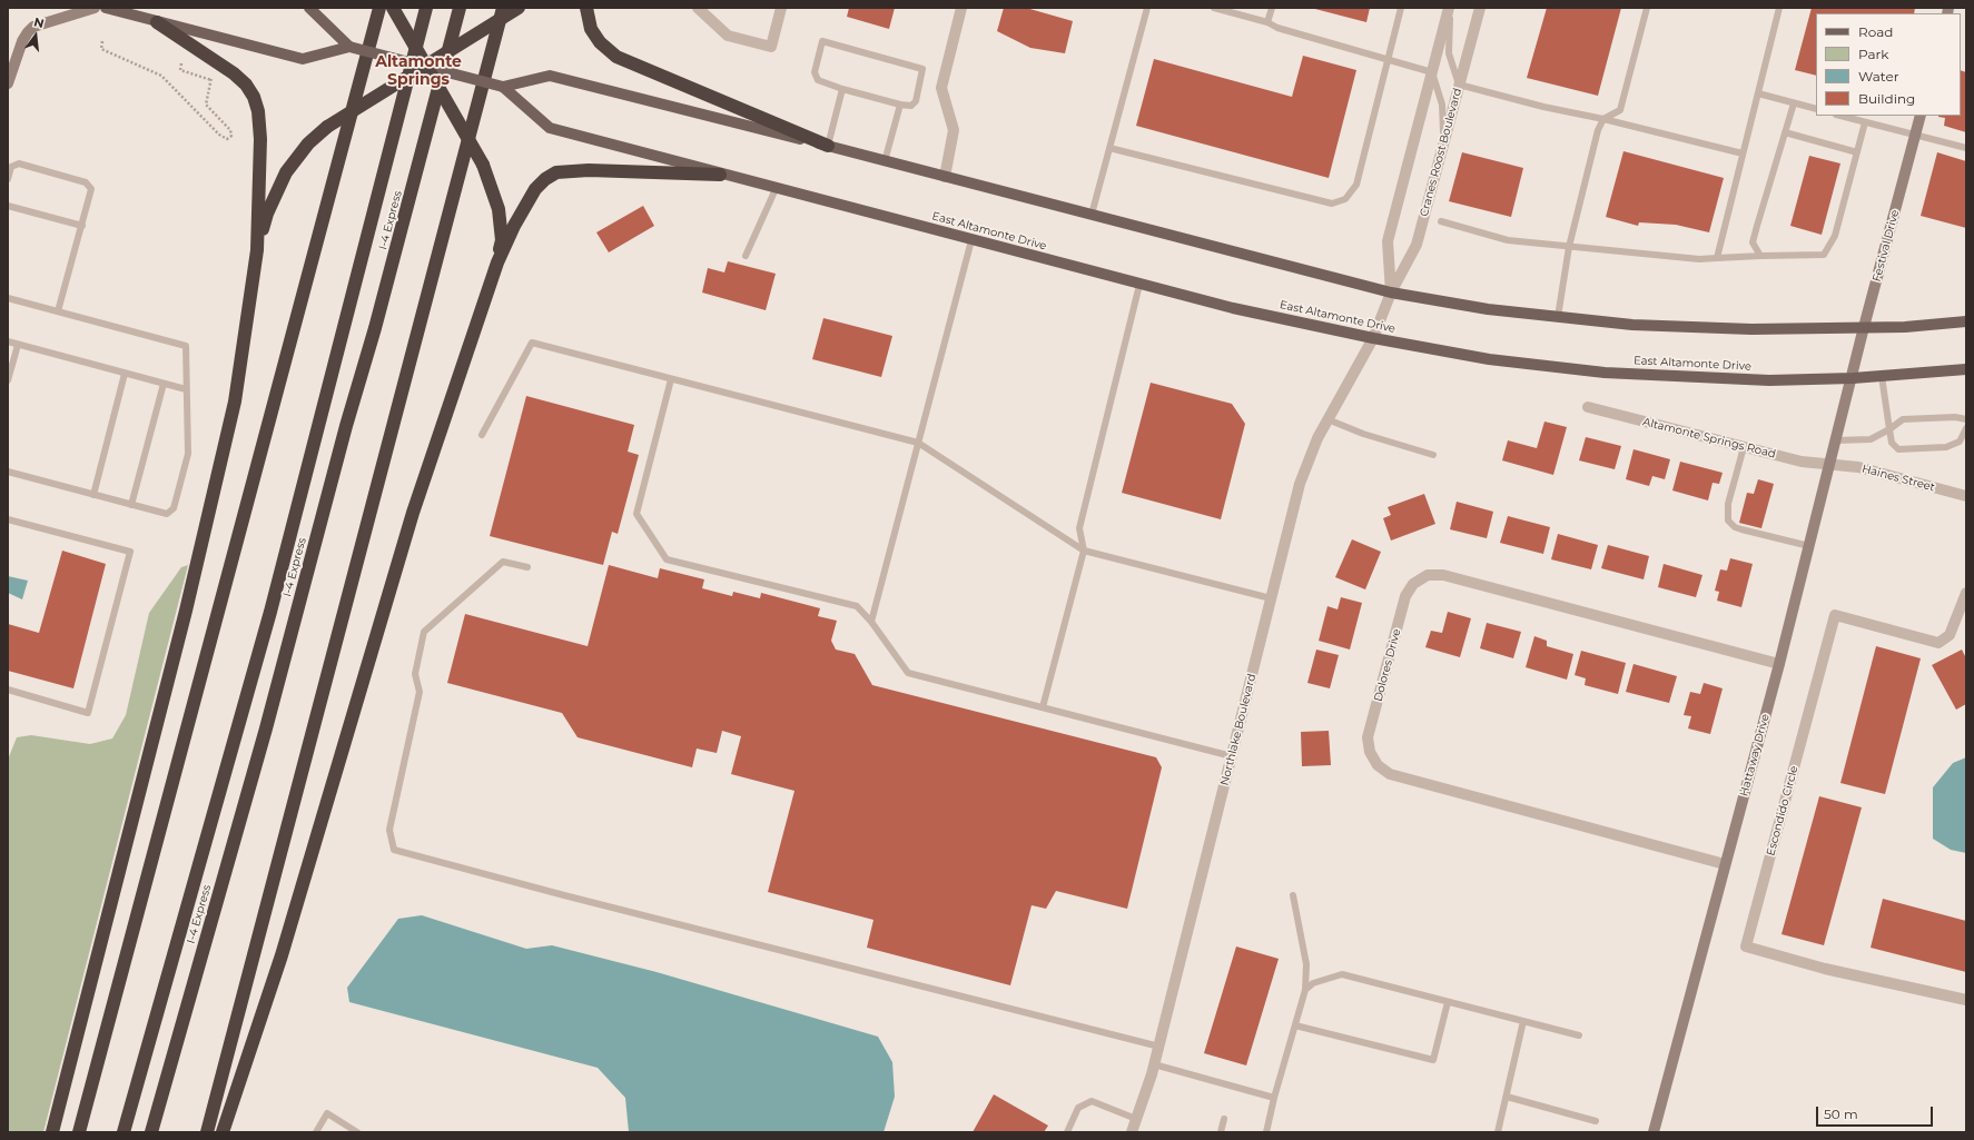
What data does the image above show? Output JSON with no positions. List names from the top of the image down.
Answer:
{
  "streets": {
    "highway": ["I-4 Express"],
    "main road": ["East Altamonte Drive"],
    "street": [
      "Cranes Roost Boulevard",
      "Festival Drive",
      "Altamonte Springs Road",
      "Haines Street",
      "Dolores Drive",
      "Northlake Boulevard",
      "Hattaway Drive",
      "Escondido Circle"
    ]
  },
  "crossings": [
    ["Cranes Roost Boulevard", "East Altamonte Drive"],
    ["Cranes Roost Boulevard", "Northlake Boulevard"],
    ["East Altamonte Drive", "Festival Drive"],
    ["East Altamonte Drive", "Northlake Boulevard"],
    ["East Altamonte Drive", "Hattaway Drive"],
    ["Festival Drive", "Hattaway Drive"],
    ["Altamonte Springs Road", "Haines Street"],
    ["Altamonte Springs Road", "Hattaway Drive"],
    ["Haines Street", "Hattaway Drive"],
    ["Dolores Drive", "Hattaway Drive"]
  ],
  "districts": ["Altamonte Springs"],
  "legend": [
    "Road",
    "Park",
    "Water",
    "Building"
  ],
  "scale_bar": "50 m",
  "north": "top"
}
